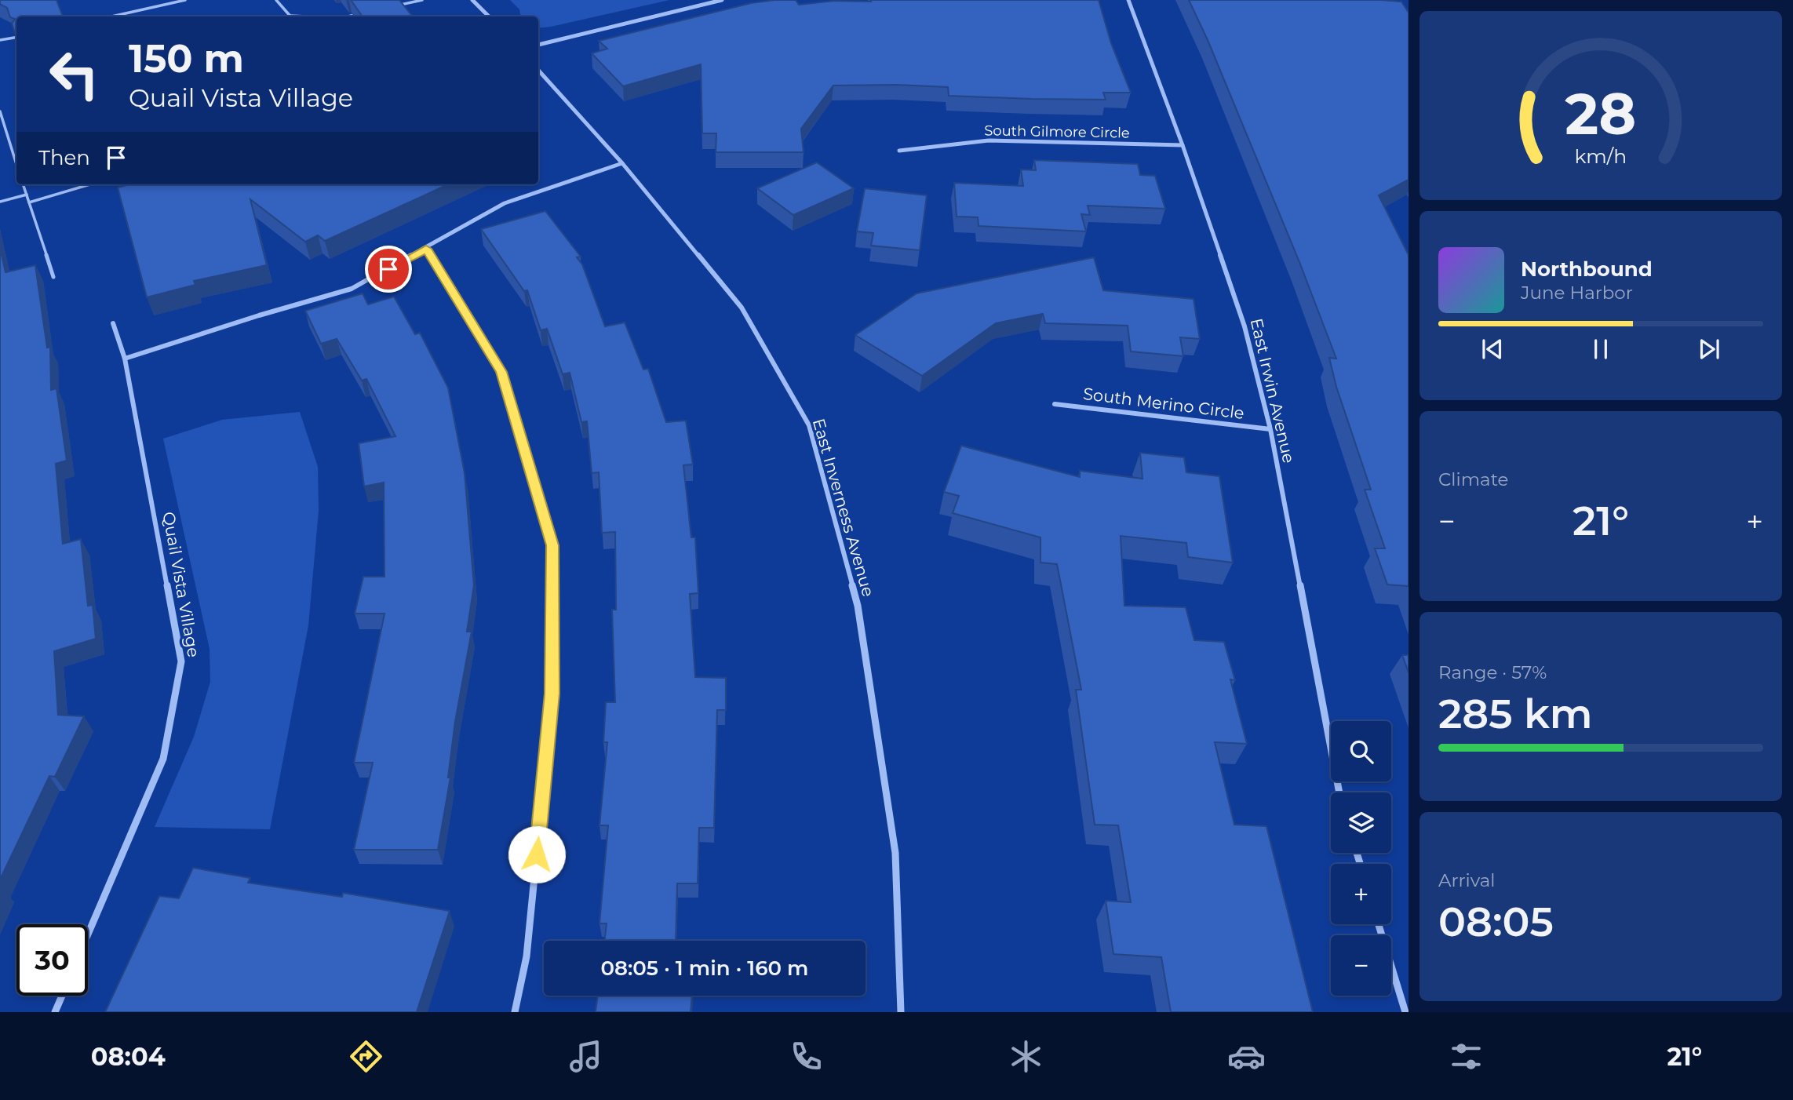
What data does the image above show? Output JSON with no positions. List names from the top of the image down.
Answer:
{
  "streets": {
    "street": [
      "South Gilmore Circle",
      "East Irwin Avenue",
      "South Merino Circle",
      "East Inverness Avenue",
      "Quail Vista Village"
    ]
  },
  "crossings": [
    ["South Gilmore Circle", "East Irwin Avenue"],
    ["East Irwin Avenue", "South Merino Circle"]
  ],
  "page": {
    "turn": ["150 m", "Quail Vista Village"],
    "then": "Then",
    "song": ["Northbound", "June Harbor"],
    "tile": [
      "Climate",
      ["Range · 57%", "285 km"],
      ["Arrival", "08:05"]
    ],
    "heat": ["−", "21°", "+"],
    "map_buttons": ["+", "−"],
    "limit": "30",
    "trip": "08:05 · 1 min · 160 m",
    "tabs": ["08:04", "21°"],
    "gauge": ["28", "km/h"]
  }
}
